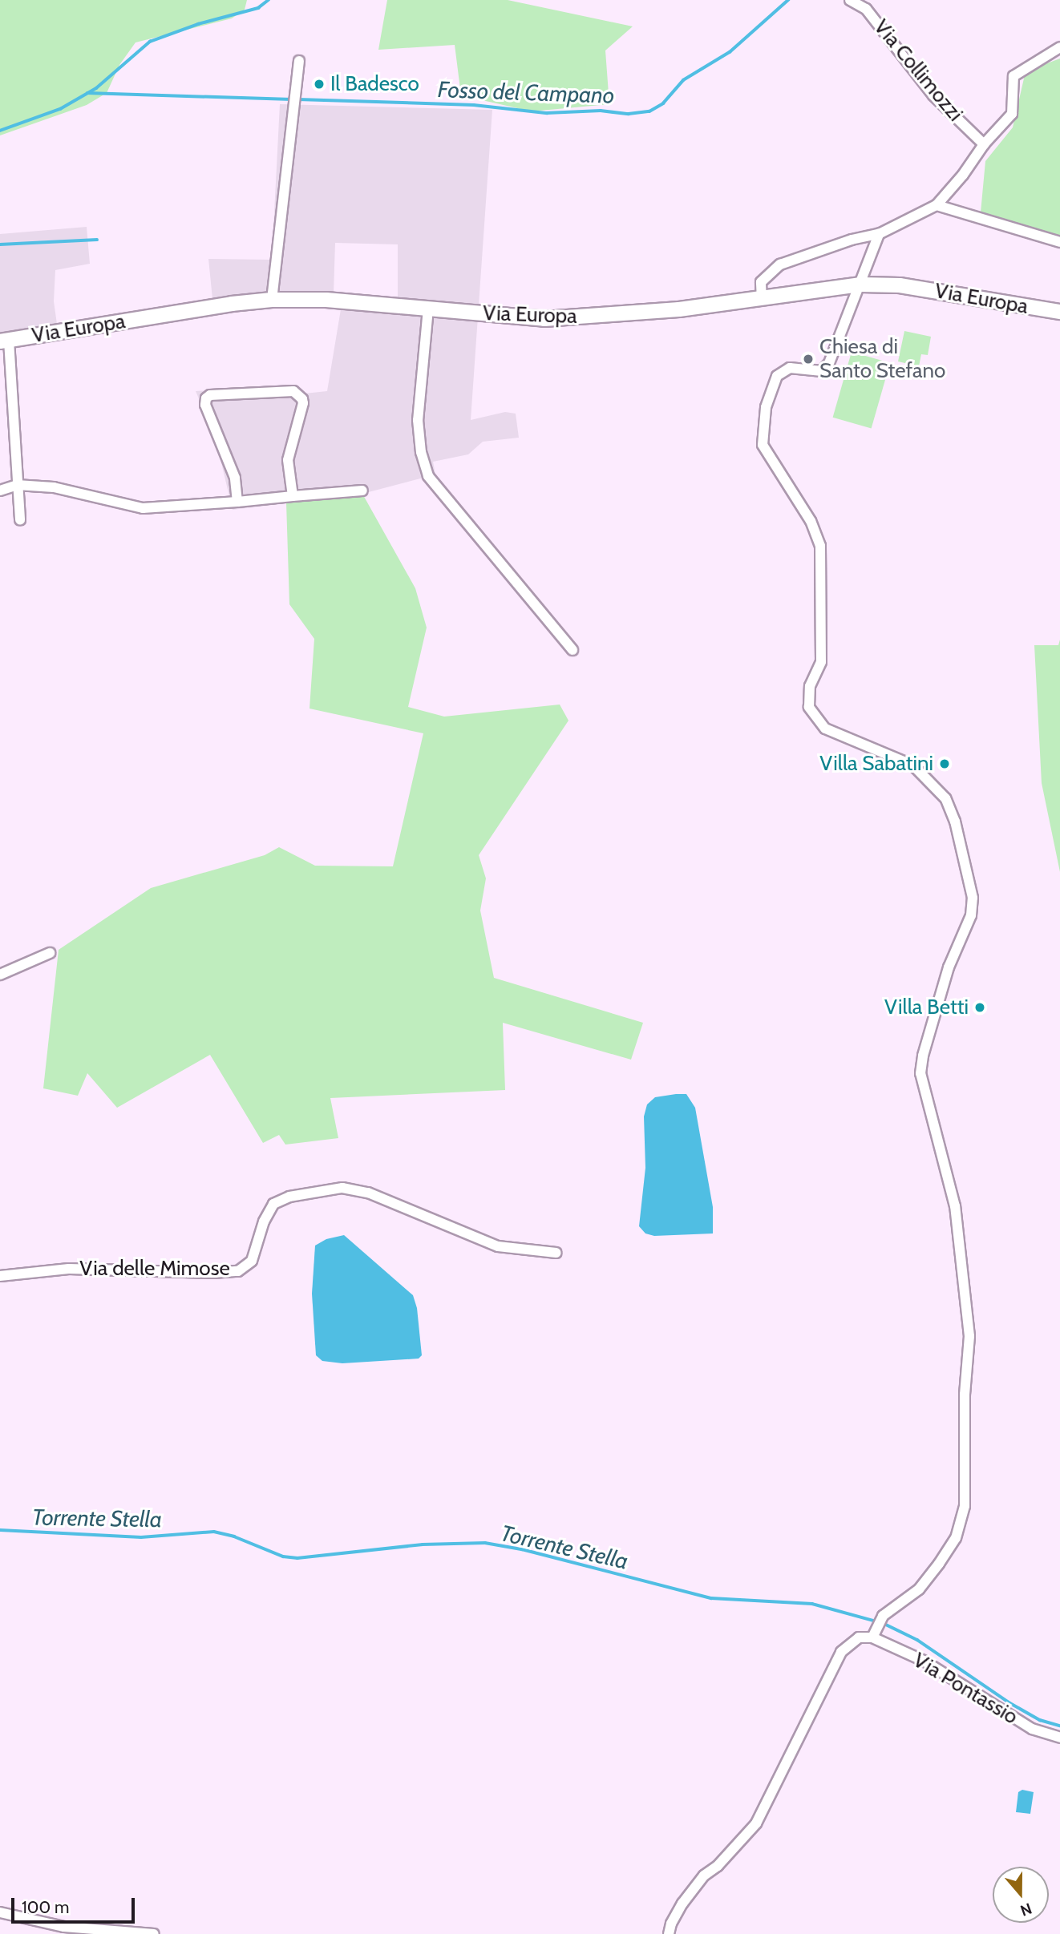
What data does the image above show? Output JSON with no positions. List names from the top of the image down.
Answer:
{
  "streets": {
    "main road": ["Via Europa"],
    "street": ["Via Collimozzi", "Via delle Mimose", "Via Pontassio"]
  },
  "water": ["Fosso del Campano", "Torrente Stella"],
  "places": [
    "Il Badesco",
    "Chiesa di Santo Stefano",
    "Villa Sabatini",
    "Villa Betti"
  ],
  "scale_bar": "100 m",
  "north": "bottom"
}
